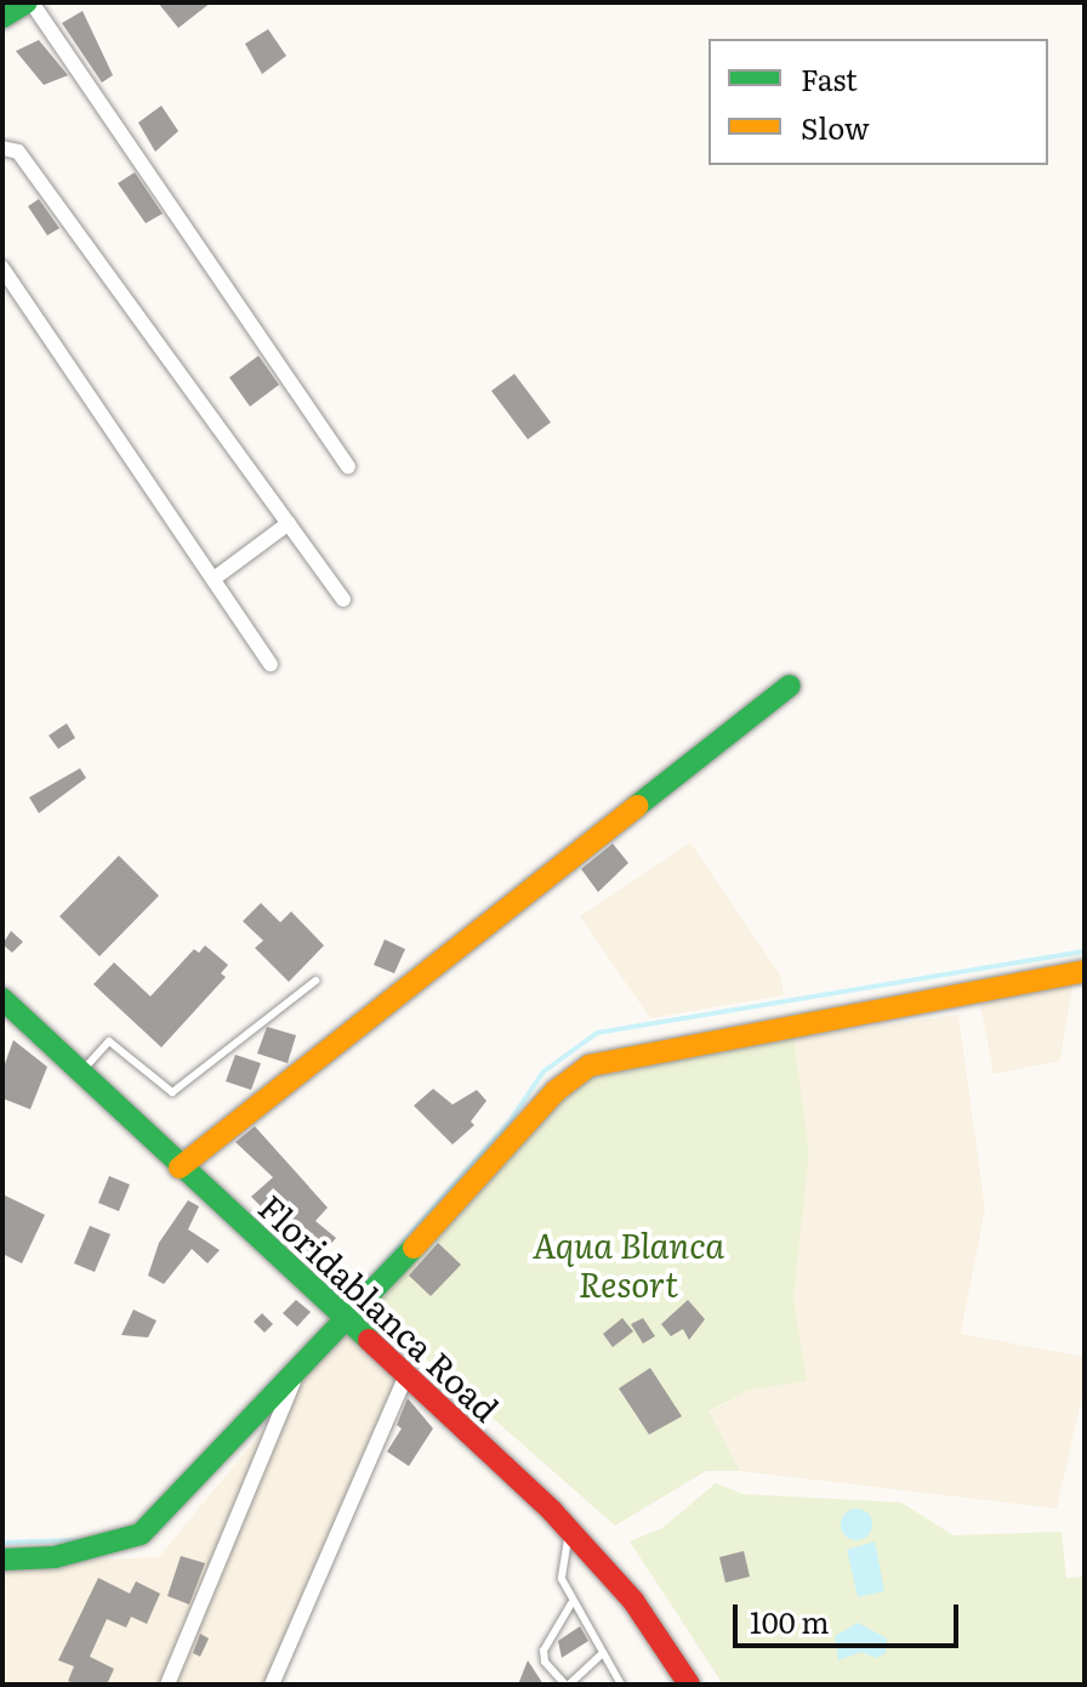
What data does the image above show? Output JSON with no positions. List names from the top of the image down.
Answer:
{
  "streets": {
    "street": ["Floridablanca Road"]
  },
  "parks": ["Aqua Blanca Resort"],
  "legend": ["Fast", "Slow"],
  "scale_bar": "100 m"
}
